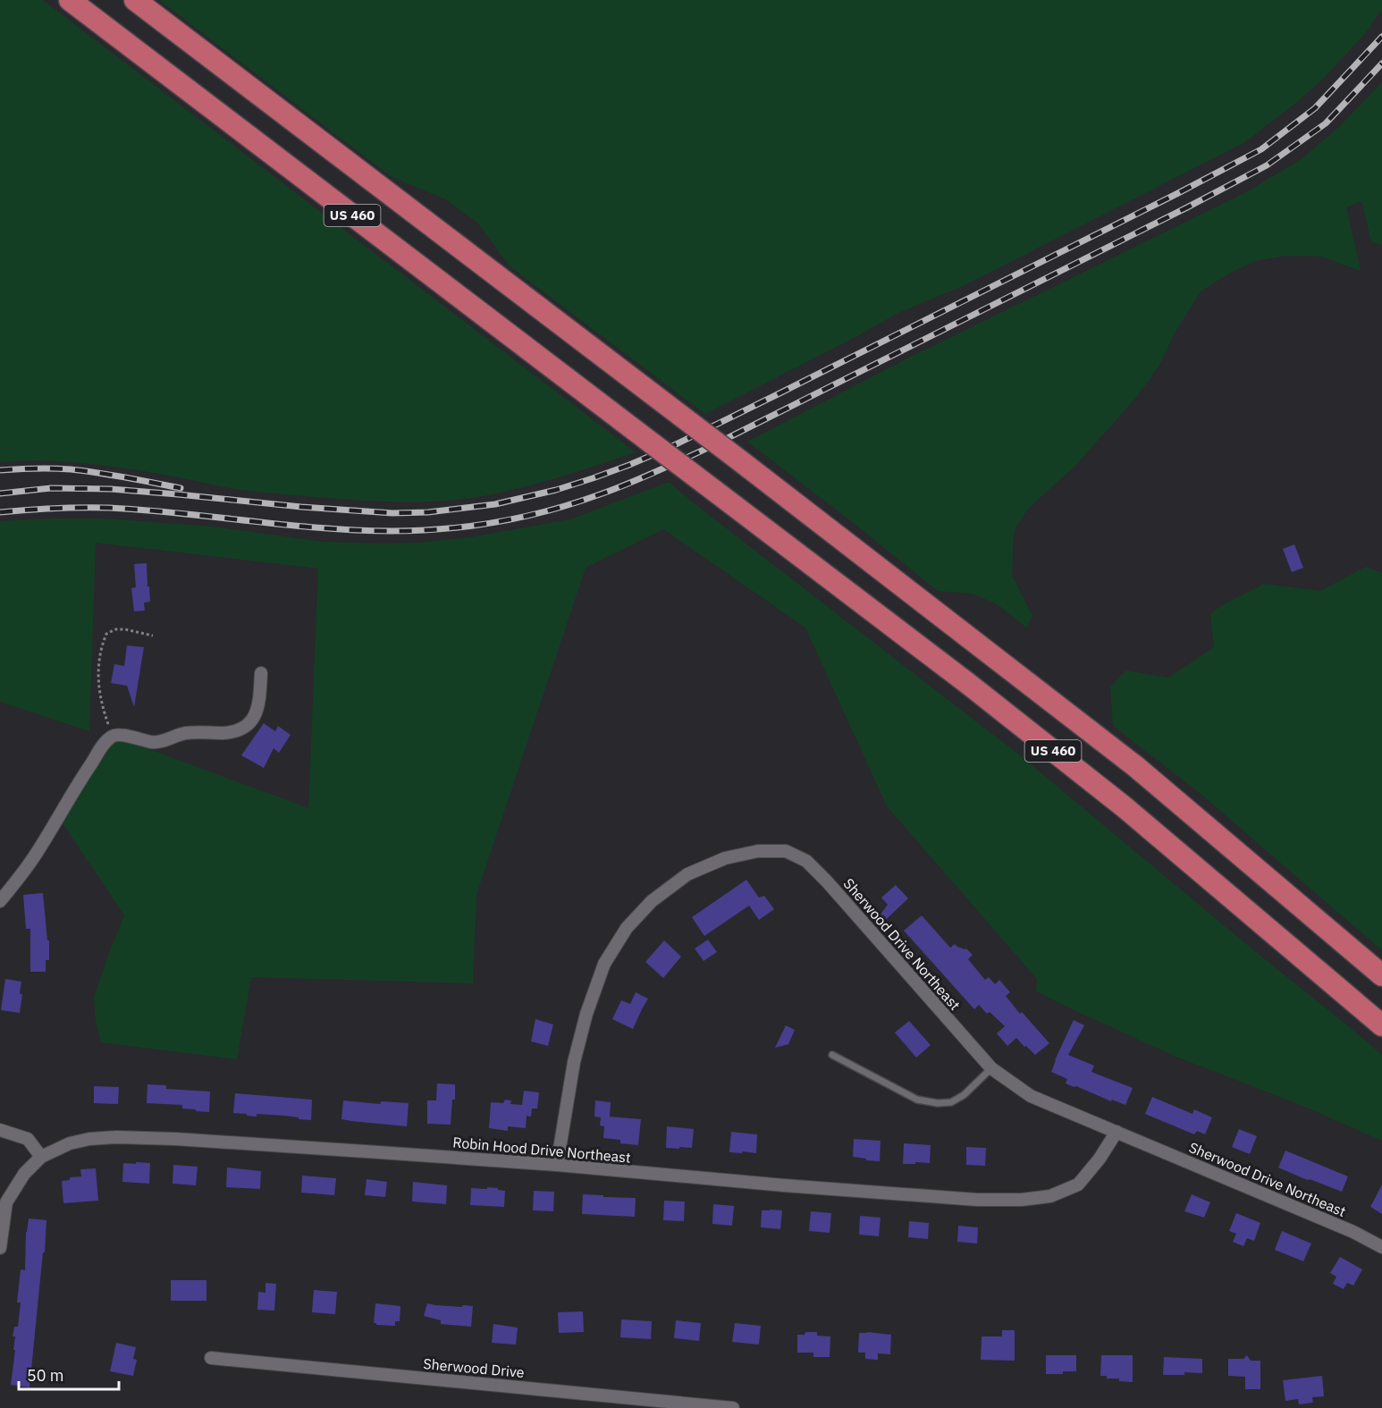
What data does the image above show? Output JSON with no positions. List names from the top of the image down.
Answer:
{
  "streets": {
    "highway": ["US 460"],
    "street": ["Sherwood Drive Northeast", "Robin Hood Drive Northeast", "Sherwood Drive"]
  },
  "crossings": [
    ["Sherwood Drive Northeast", "Robin Hood Drive Northeast"]
  ],
  "scale_bar": "50 m"
}
